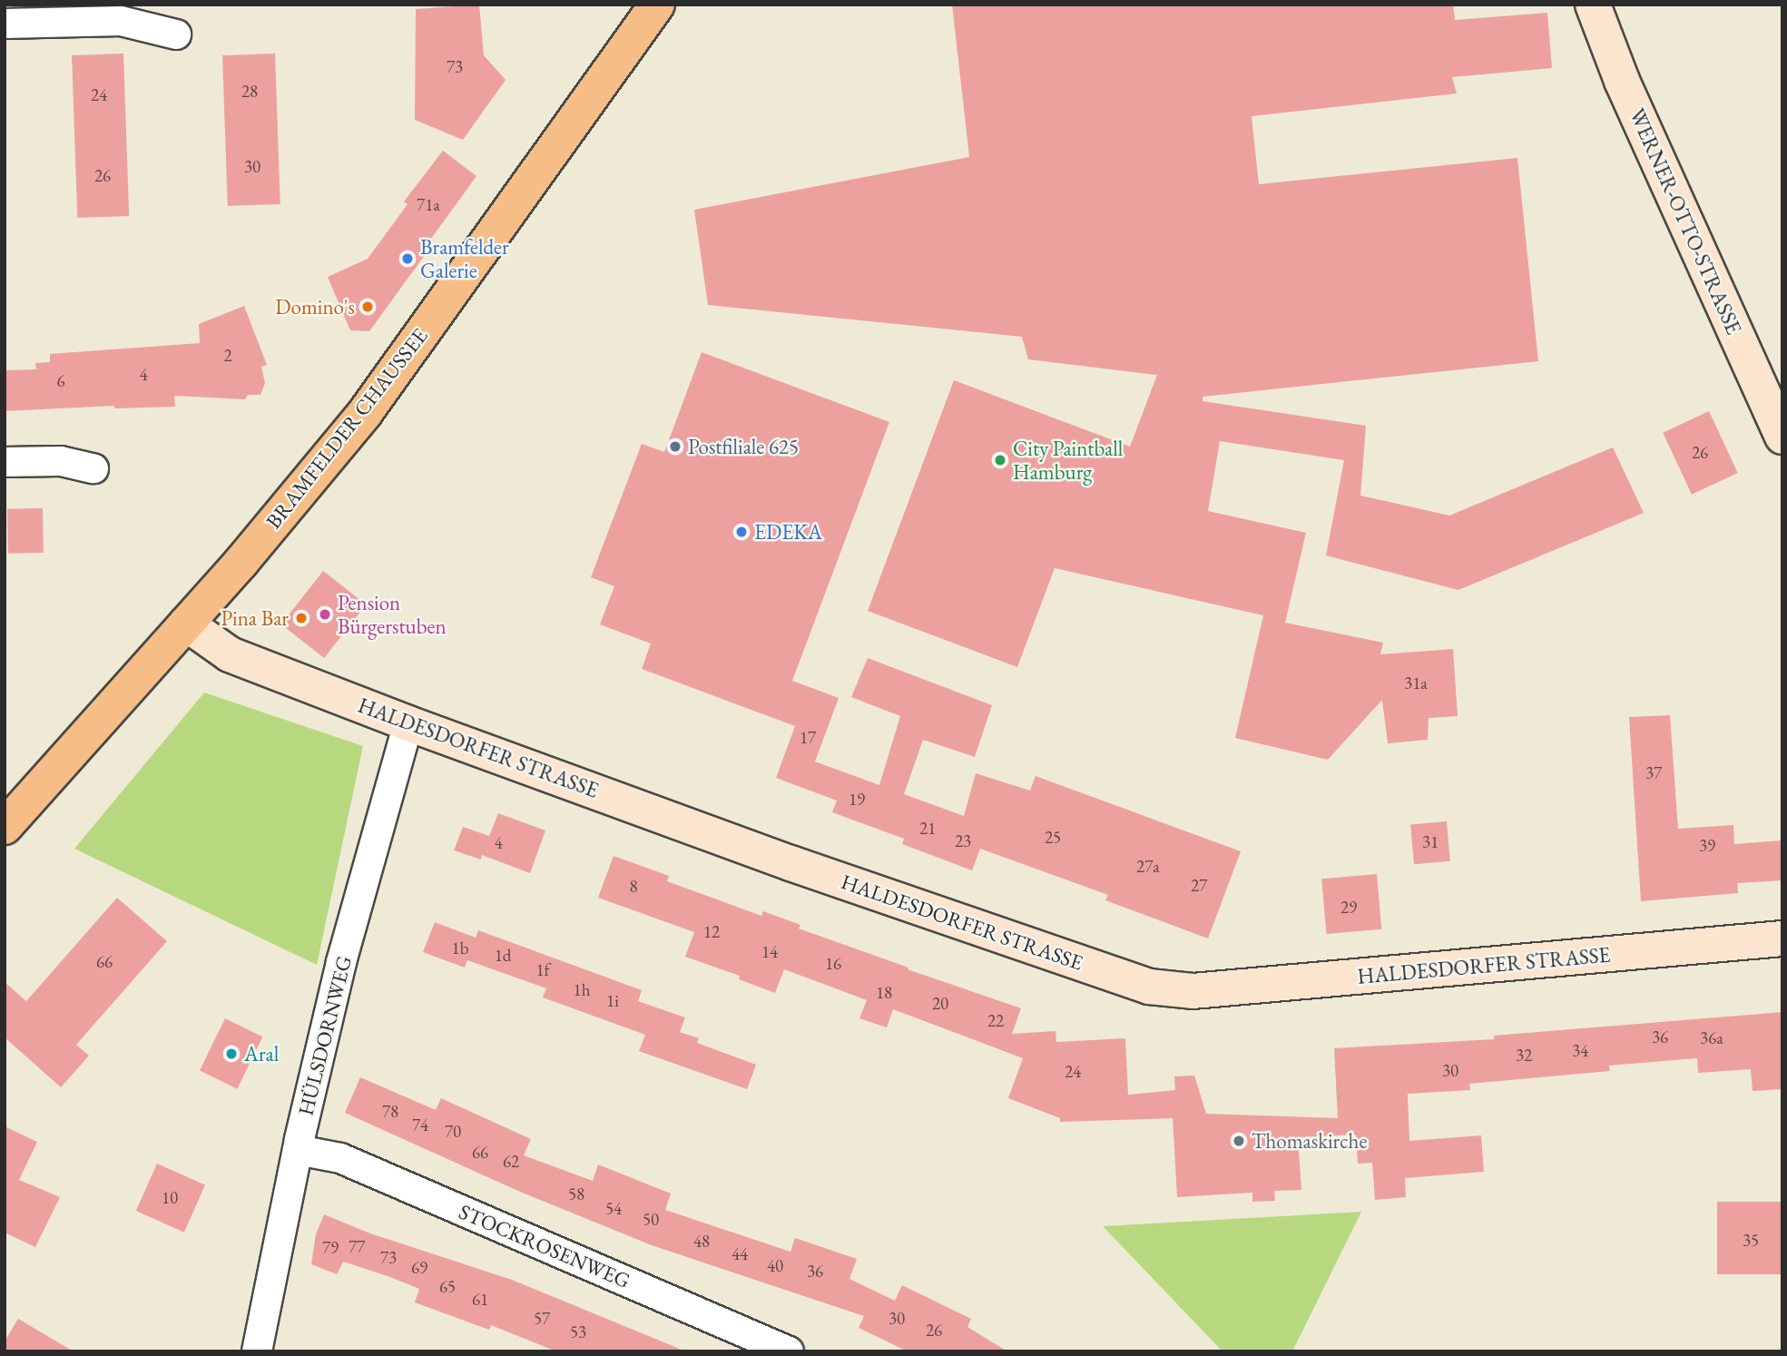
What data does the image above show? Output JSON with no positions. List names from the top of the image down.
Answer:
{
  "streets": {
    "main road": ["BRAMFELDER CHAUSSEE"],
    "street": [
      "WERNER-OTTO-STRASSE",
      "HALDESDORFER STRASSE",
      "HÜLSDORNWEG",
      "STOCKROSENWEG"
    ]
  },
  "crossings": [
    ["BRAMFELDER CHAUSSEE", "HALDESDORFER STRASSE"],
    ["HALDESDORFER STRASSE", "HÜLSDORNWEG"],
    ["HÜLSDORNWEG", "STOCKROSENWEG"]
  ],
  "places": [
    "Bramfelder Galerie",
    "Domino's",
    "Postfiliale 625",
    "City Paintball Hamburg",
    "EDEKA",
    "Pension Bürgerstuben",
    "Pina Bar",
    "Aral",
    "Thomaskirche"
  ],
  "house_numbers": [
    "73",
    "28",
    "24",
    "30",
    "26",
    "71a",
    "2",
    "4",
    "6",
    "26",
    "31a",
    "17",
    "37",
    "19",
    "21",
    "25",
    "23",
    "31",
    "4",
    "39",
    "27a",
    "27",
    "8",
    "29",
    "12",
    "1b",
    "14",
    "1d",
    "66",
    "16",
    "1f",
    "1h",
    "18",
    "1i",
    "20",
    "22",
    "36",
    "36a",
    "34",
    "32",
    "30",
    "24",
    "78",
    "74",
    "70",
    "66",
    "62",
    "58",
    "10",
    "54",
    "50",
    "35",
    "48",
    "77",
    "79",
    "44",
    "73",
    "40",
    "69",
    "36",
    "65",
    "61",
    "57",
    "30",
    "26",
    "53"
  ]
}
